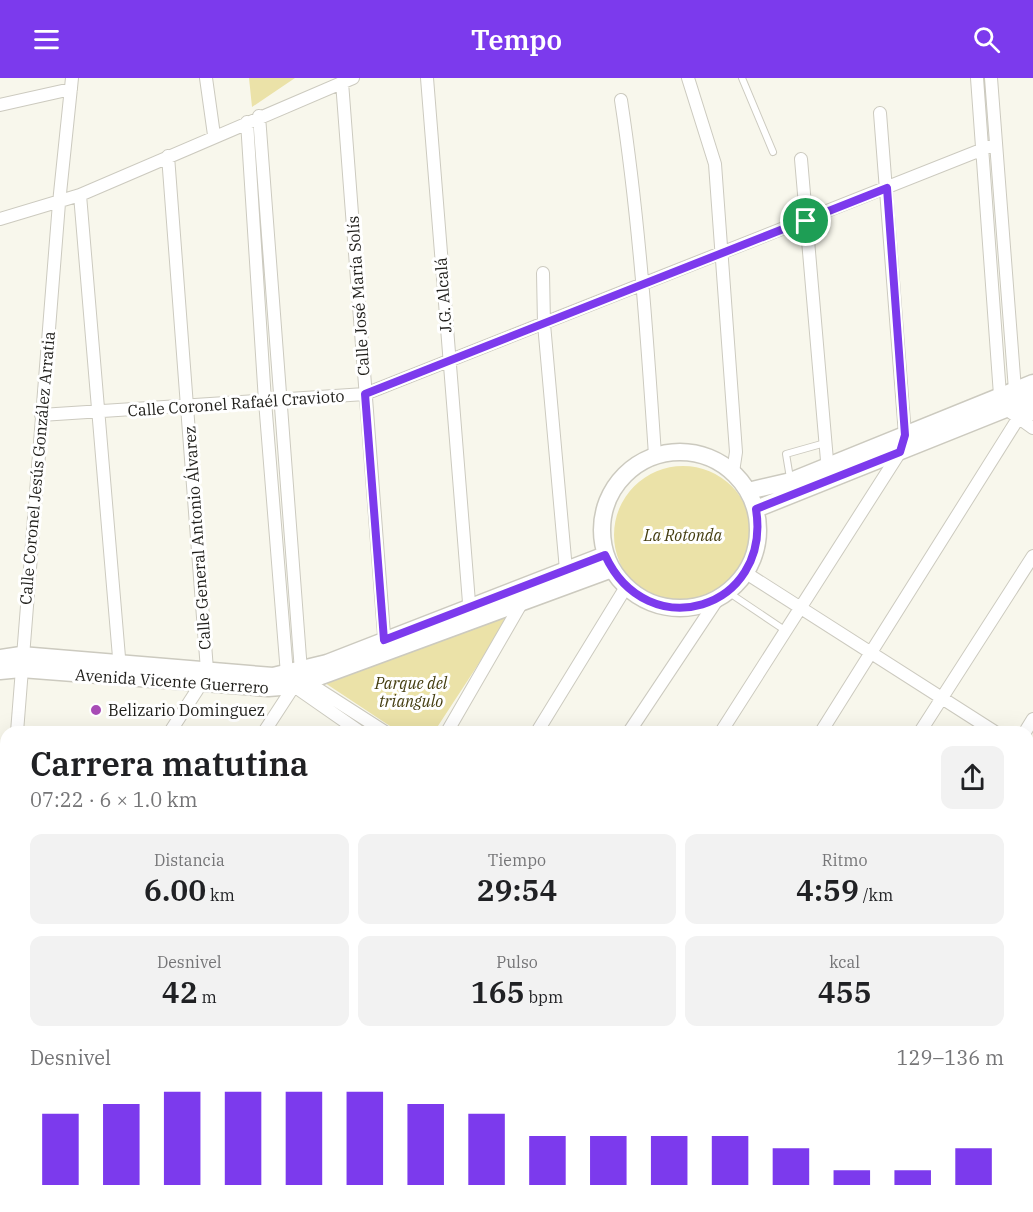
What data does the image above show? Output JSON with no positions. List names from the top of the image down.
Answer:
{
  "streets": {
    "main road": ["Avenida Vicente Guerrero"],
    "street": [
      "J.G. Alcalá",
      "Calle José María Solís",
      "Calle Coronel Rafaél Cravioto",
      "Calle Coronel Jesús González Arratia",
      "Calle General Antonio Álvarez"
    ]
  },
  "crossings": [
    ["J.G. Alcalá", "Calle Coronel Rafaél Cravioto"],
    ["J.G. Alcalá", "Avenida Vicente Guerrero"],
    ["Calle José María Solís", "Calle Coronel Rafaél Cravioto"],
    ["Calle José María Solís", "Avenida Vicente Guerrero"],
    ["Calle Coronel Rafaél Cravioto", "Calle Coronel Jesús González Arratia"],
    ["Calle Coronel Rafaél Cravioto", "Calle General Antonio Álvarez"],
    ["Calle Coronel Jesús González Arratia", "Avenida Vicente Guerrero"],
    ["Calle General Antonio Álvarez", "Avenida Vicente Guerrero"]
  ],
  "parks": ["La Rotonda", "Parque del triangulo"],
  "places": ["Belizario Dominguez"],
  "page": {
    "header": "Tempo",
    "heading": ["Carrera matutina", "07:22 · 6 × 1.0 km"],
    "stats": [
      ["Distancia", "6.00 km"],
      ["Tiempo", "29:54"],
      ["Ritmo", "4:59 /km"],
      ["Desnivel", "42 m"],
      ["Pulso", "165 bpm"],
      ["kcal", "455"]
    ],
    "chart": ["Desnivel", "129–136 m"]
  }
}
